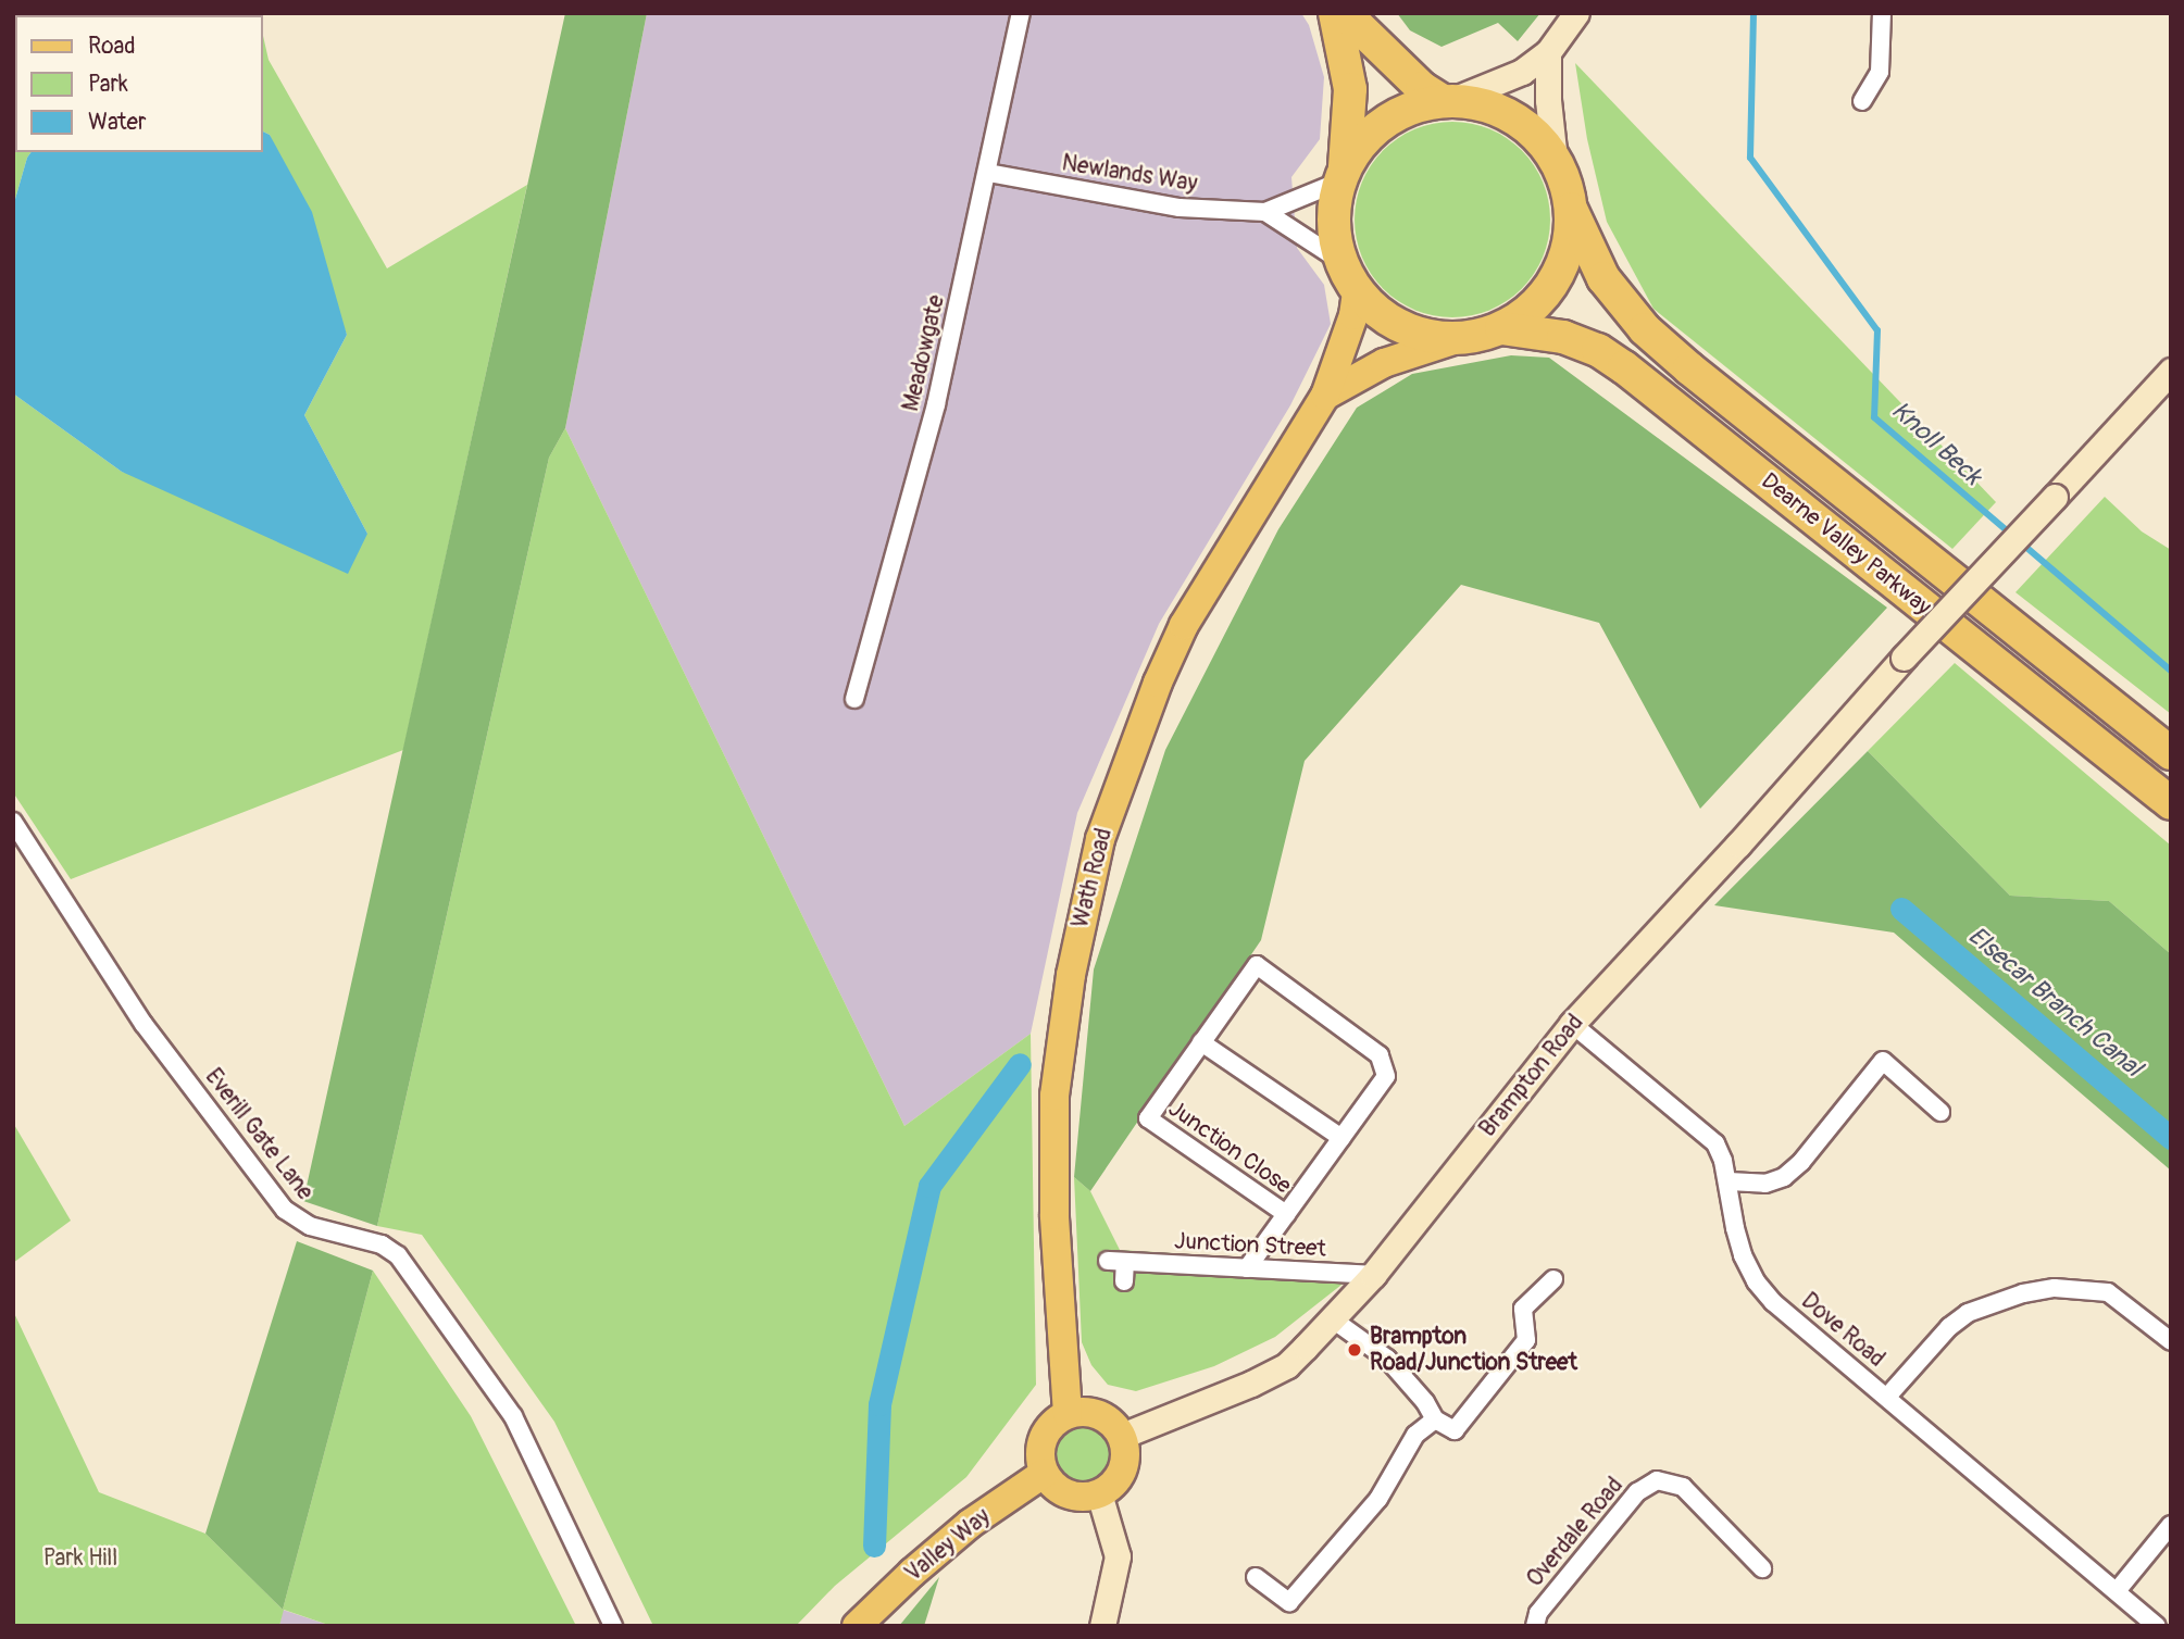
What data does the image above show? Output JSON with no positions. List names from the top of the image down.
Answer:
{
  "streets": {
    "highway": ["Dearne Valley Parkway"],
    "main road": ["Wath Road", "Brampton Road", "Valley Way"],
    "street": [
      "Newlands Way",
      "Meadowgate",
      "Everill Gate Lane",
      "Junction Close",
      "Junction Street",
      "Dove Road",
      "Overdale Road"
    ]
  },
  "crossings": [
    ["Newlands Way", "Meadowgate"],
    ["Dearne Valley Parkway", "Wath Road"],
    ["Wath Road", "Brampton Road"],
    ["Wath Road", "Valley Way"],
    ["Brampton Road", "Junction Street"],
    ["Brampton Road", "Dove Road"],
    ["Brampton Road", "Valley Way"],
    ["Junction Close", "Junction Street"]
  ],
  "water": ["Knoll Beck", "Elsecar Branch Canal"],
  "parks": ["Park Hill"],
  "places": ["Brampton Road/Junction Street"],
  "legend": ["Road", "Park", "Water"]
}
